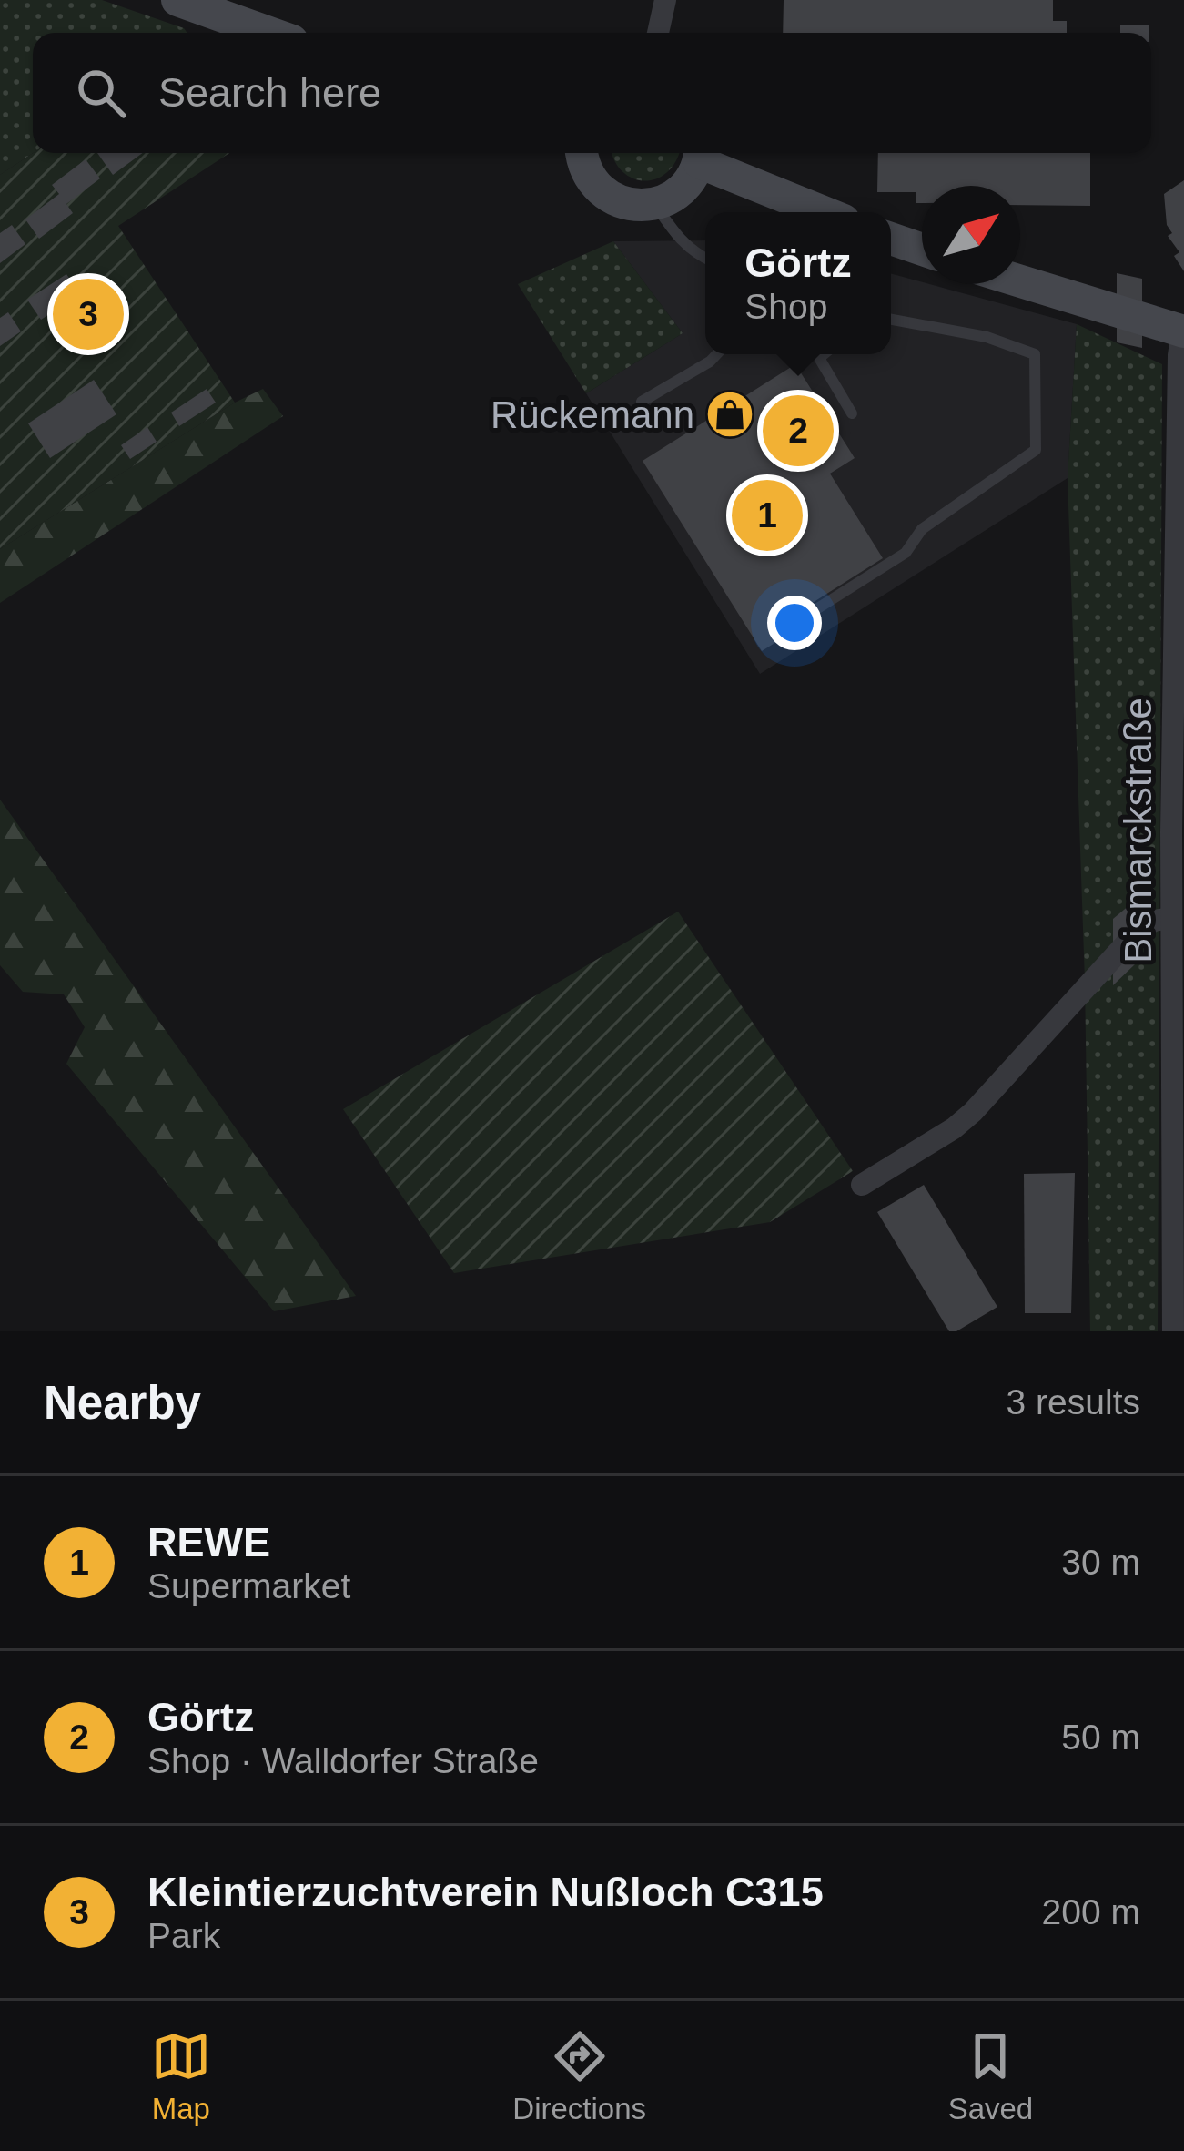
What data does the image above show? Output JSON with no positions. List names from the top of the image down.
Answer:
{
  "streets": {
    "street": ["Bismarckstraße"]
  },
  "places": {
    "shop": ["Rückemann"]
  },
  "north": "top right",
  "page": {
    "search": "Search here",
    "popup": ["Görtz", "Shop"],
    "pins": ["3", "2", "1"],
    "heading": ["Nearby", "3 results"],
    "list": [
      {
        "mark": "1",
        "name": "REWE",
        "note": "Supermarket",
        "value": "30 m"
      },
      {
        "mark": "2",
        "name": "Görtz",
        "note": "Shop · Walldorfer Straße",
        "value": "50 m"
      },
      {
        "mark": "3",
        "name": "Kleintierzuchtverein Nußloch C315",
        "note": "Park",
        "value": "200 m"
      }
    ],
    "nav": ["Map", "Directions", "Saved"]
  }
}
